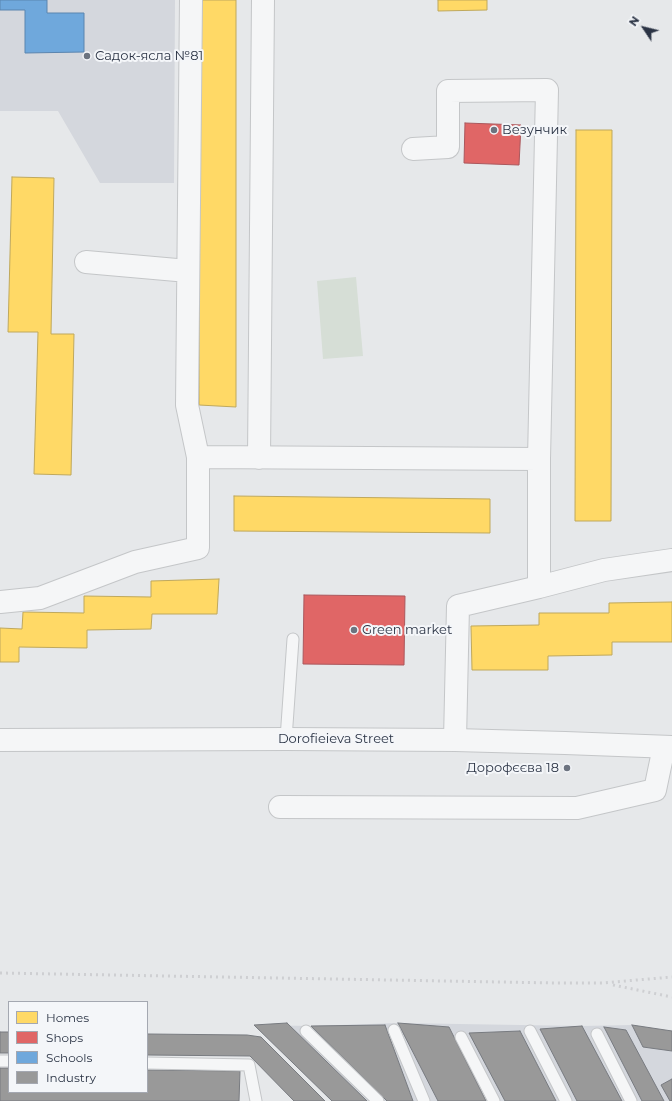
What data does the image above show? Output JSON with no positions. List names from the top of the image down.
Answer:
{
  "streets": {
    "street": ["Dorofieieva Street"]
  },
  "places": [
    "Садок-ясла №81",
    "Везунчик",
    "Green market",
    "Дорофєєва 18"
  ],
  "legend": [
    "Homes",
    "Shops",
    "Schools",
    "Industry"
  ],
  "north": "top left"
}
